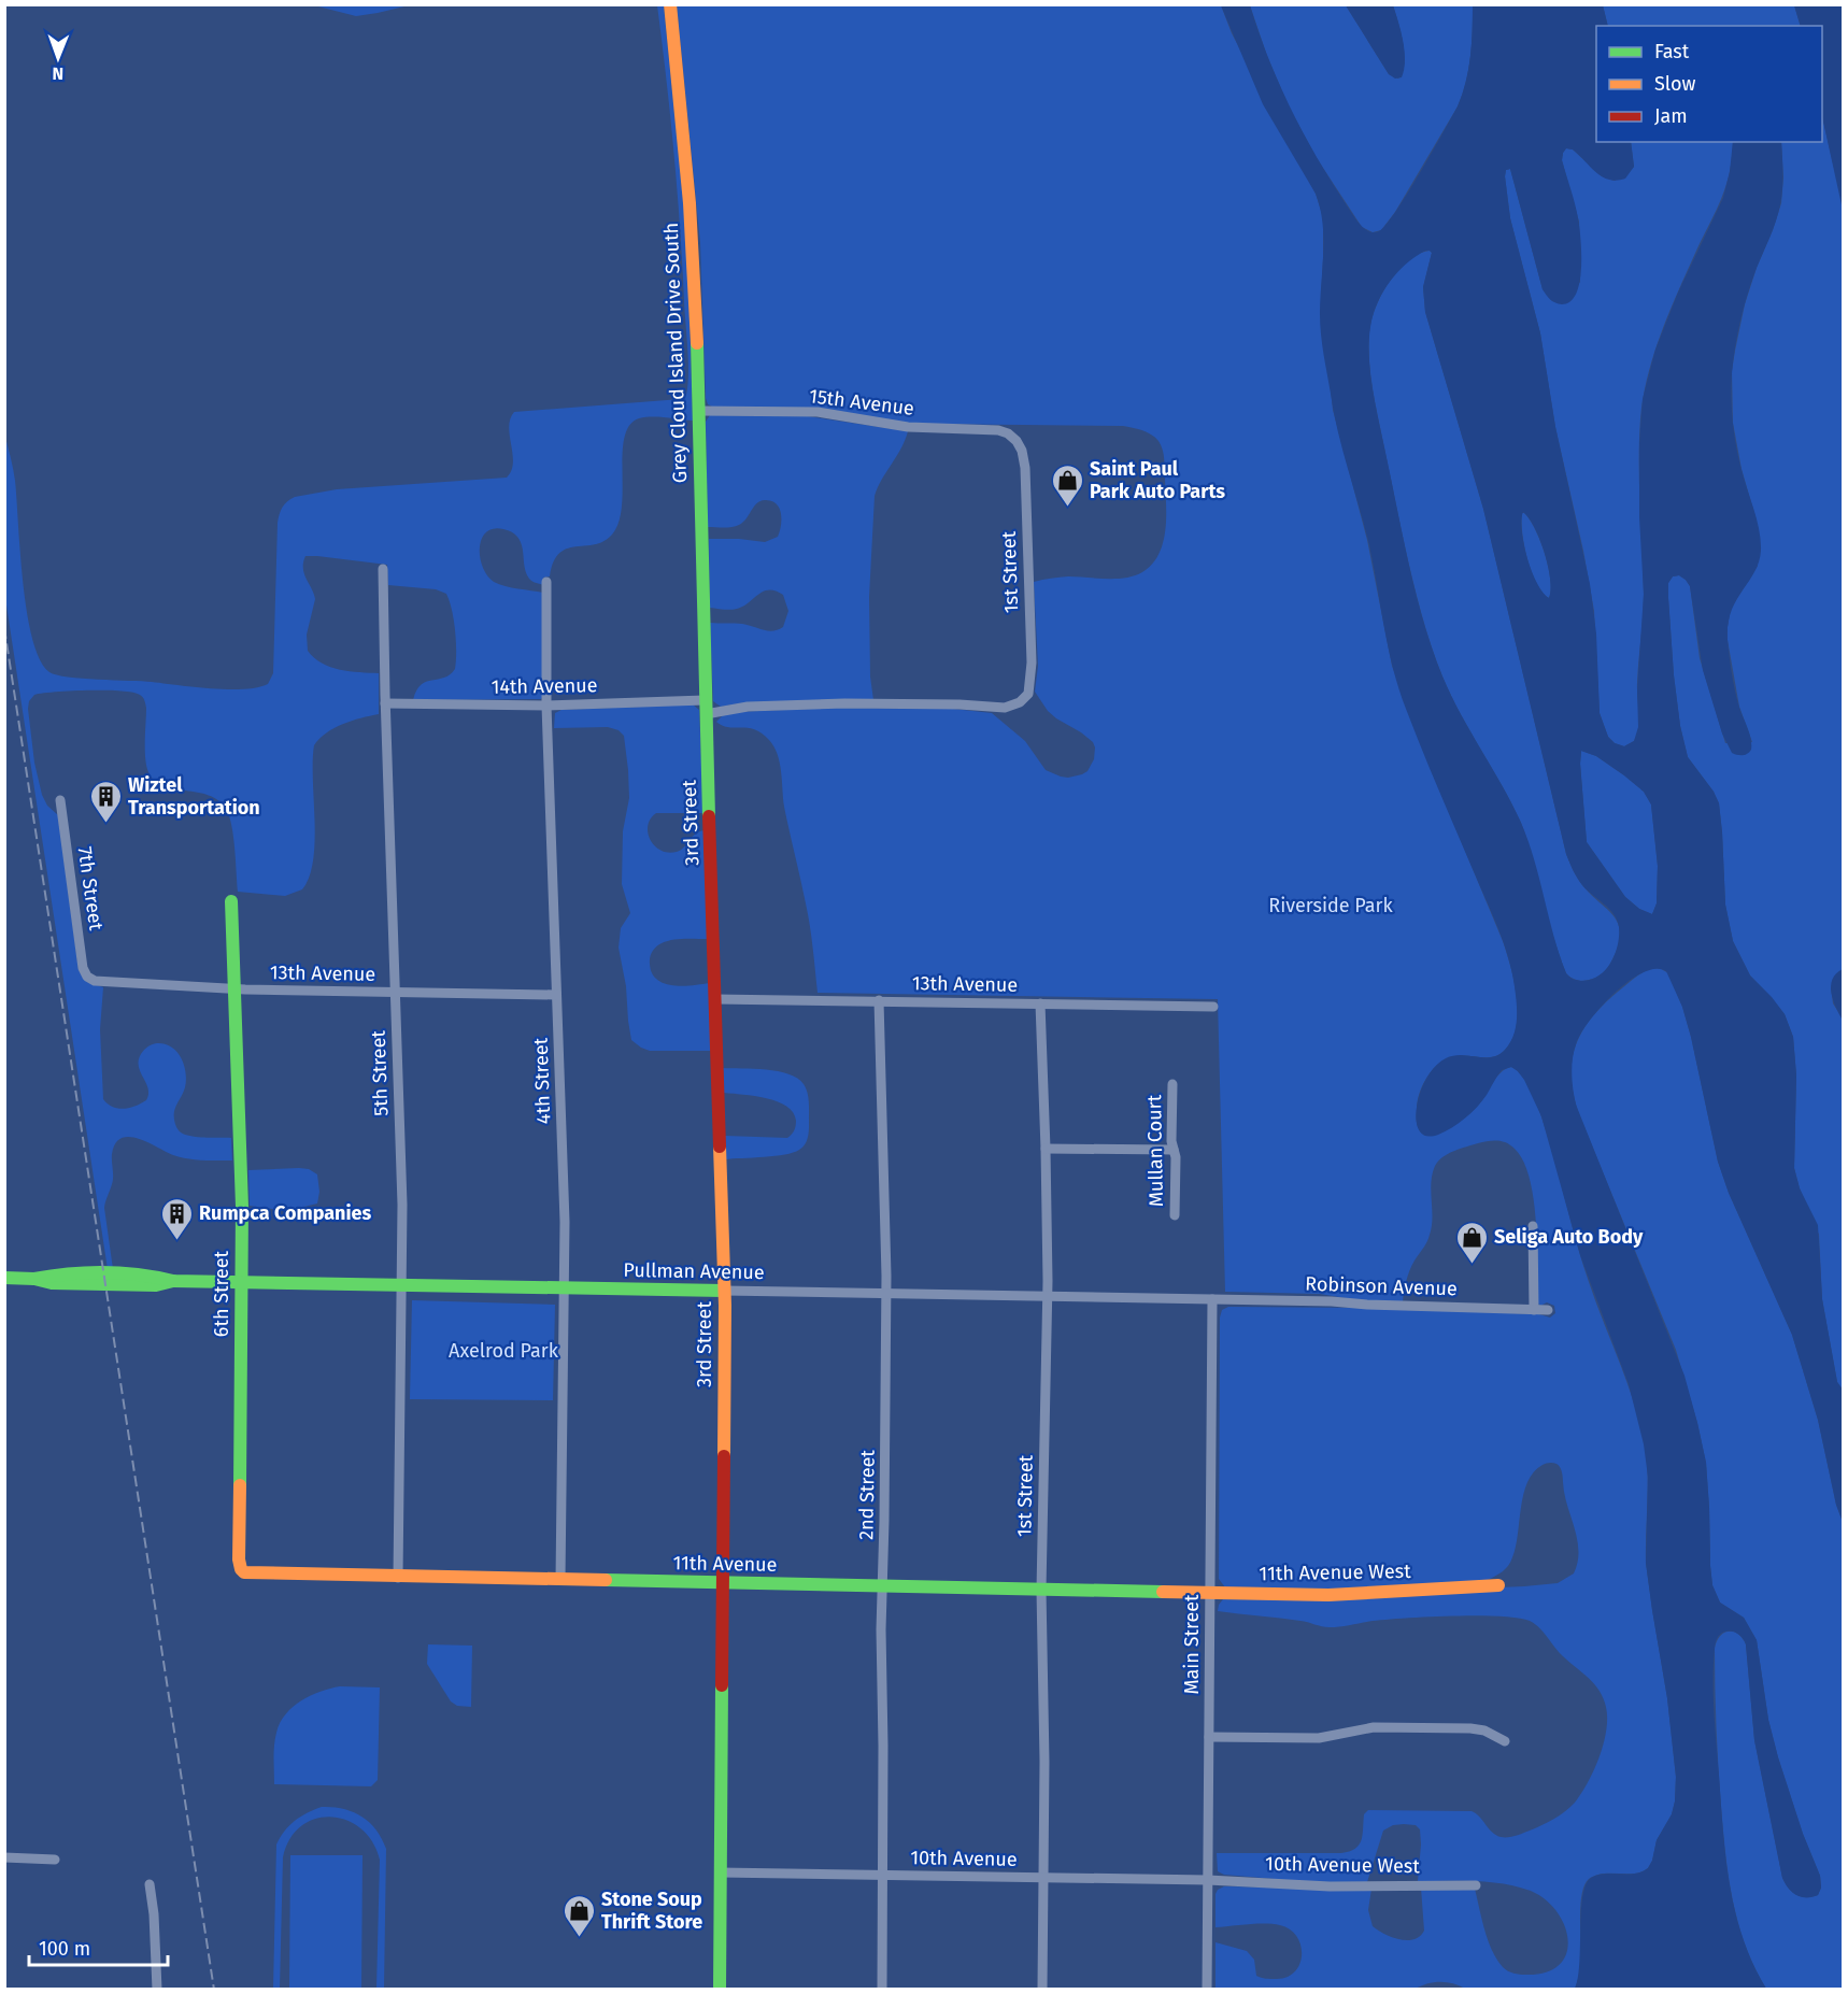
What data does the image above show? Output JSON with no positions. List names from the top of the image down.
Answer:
{
  "streets": {
    "street": [
      "Grey Cloud Island Drive South",
      "15th Avenue",
      "1st Street",
      "14th Avenue",
      "3rd Street",
      "7th Street",
      "13th Avenue",
      "5th Street",
      "4th Street",
      "Mullan Court",
      "Pullman Avenue",
      "Robinson Avenue",
      "6th Street",
      "2nd Street",
      "11th Avenue",
      "11th Avenue West",
      "Main Street",
      "10th Avenue",
      "10th Avenue West"
    ]
  },
  "crossings": [
    ["Grey Cloud Island Drive South", "15th Avenue"],
    ["Grey Cloud Island Drive South", "14th Avenue"],
    ["Grey Cloud Island Drive South", "3rd Street"],
    ["15th Avenue", "1st Street"],
    ["1st Street", "3rd Street"],
    ["1st Street", "13th Avenue"],
    ["1st Street", "Pullman Avenue"],
    ["1st Street", "11th Avenue"],
    ["1st Street", "10th Avenue"],
    ["14th Avenue", "3rd Street"],
    ["14th Avenue", "5th Street"],
    ["14th Avenue", "4th Street"],
    ["3rd Street", "13th Avenue"],
    ["3rd Street", "Pullman Avenue"],
    ["3rd Street", "11th Avenue"],
    ["3rd Street", "10th Avenue"],
    ["7th Street", "13th Avenue"],
    ["13th Avenue", "5th Street"],
    ["13th Avenue", "4th Street"],
    ["13th Avenue", "6th Street"],
    ["13th Avenue", "2nd Street"],
    ["5th Street", "Pullman Avenue"],
    ["5th Street", "11th Avenue"],
    ["4th Street", "Pullman Avenue"],
    ["4th Street", "11th Avenue"],
    ["Pullman Avenue", "Robinson Avenue"],
    ["Pullman Avenue", "6th Street"],
    ["Pullman Avenue", "2nd Street"],
    ["Pullman Avenue", "Main Street"],
    ["Robinson Avenue", "Main Street"],
    ["6th Street", "11th Avenue"],
    ["2nd Street", "11th Avenue"],
    ["2nd Street", "10th Avenue"],
    ["11th Avenue", "11th Avenue West"],
    ["11th Avenue", "Main Street"],
    ["11th Avenue West", "Main Street"],
    ["Main Street", "10th Avenue"],
    ["Main Street", "10th Avenue West"],
    ["10th Avenue", "10th Avenue West"]
  ],
  "parks": ["Riverside Park", "Axelrod Park"],
  "places": {
    "shop": ["Saint Paul Park Auto Parts", "Seliga Auto Body", "Stone Soup Thrift Store"],
    "building": ["Wiztel Transportation", "Rumpca Companies"]
  },
  "legend": ["Fast", "Slow", "Jam"],
  "scale_bar": "100 m",
  "north": "bottom"
}
